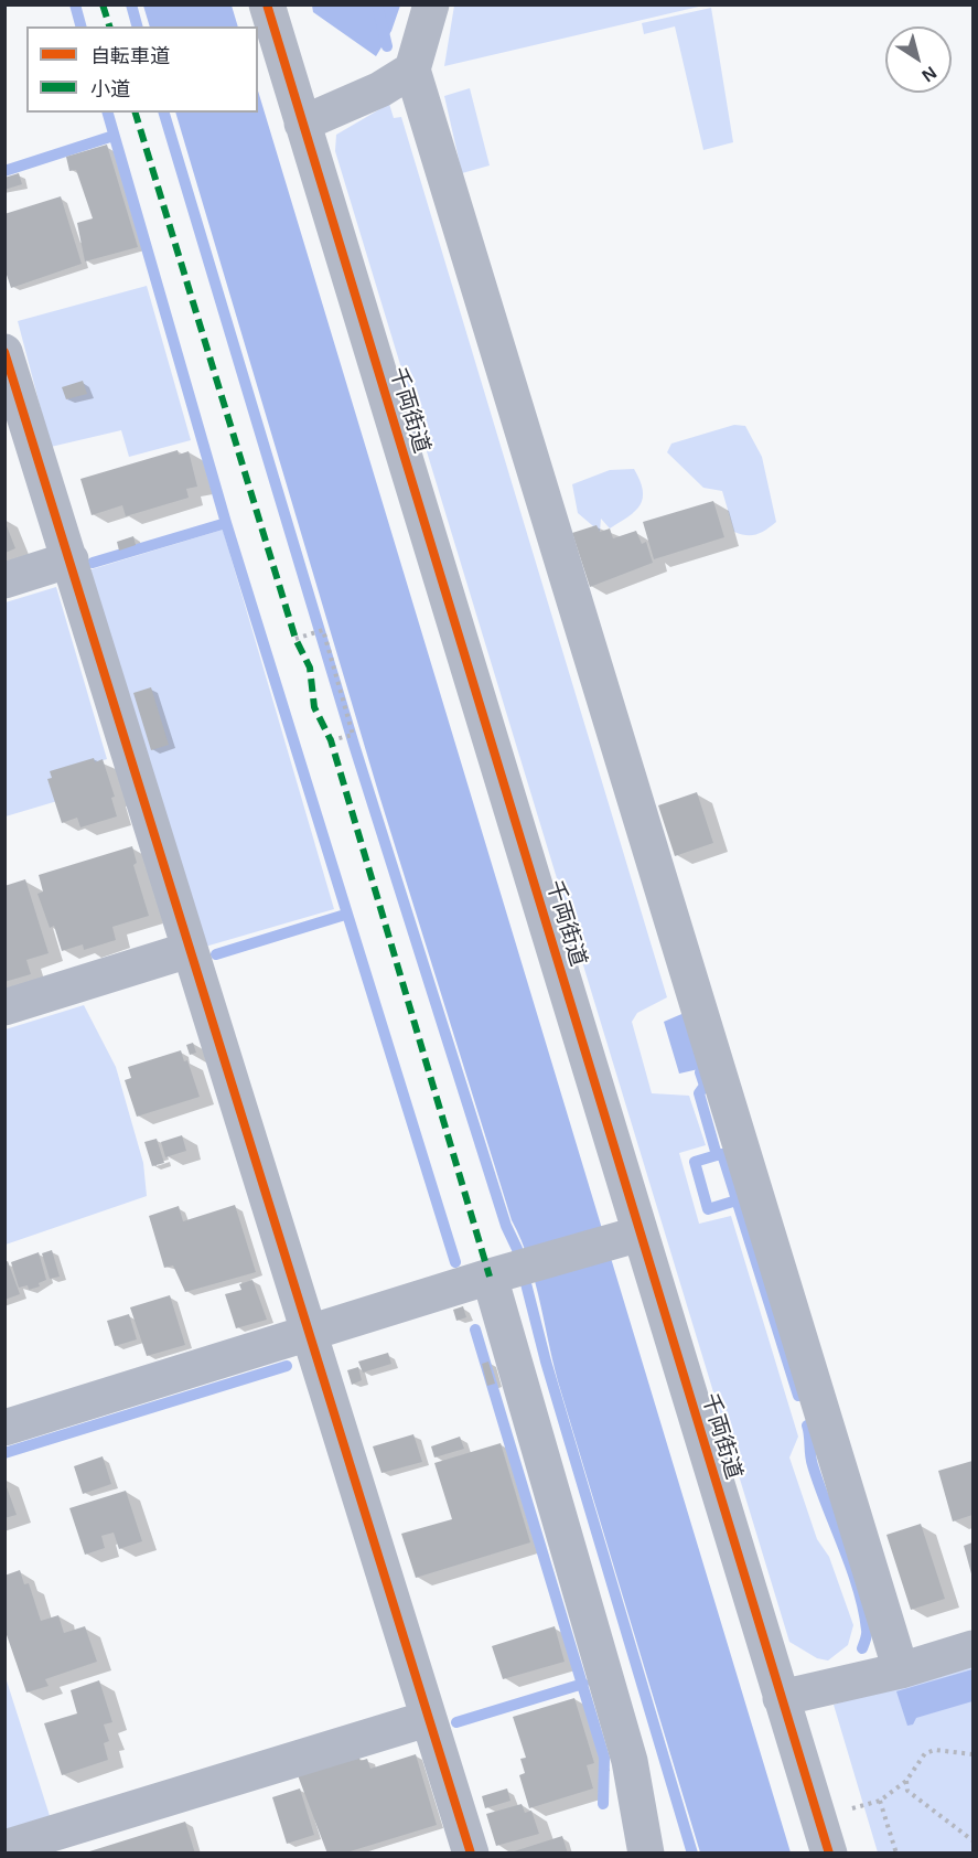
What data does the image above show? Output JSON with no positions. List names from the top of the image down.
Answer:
{
  "streets": {
    "street": ["千両街道"]
  },
  "legend": ["自転車道", "小道"],
  "north": "bottom right"
}
